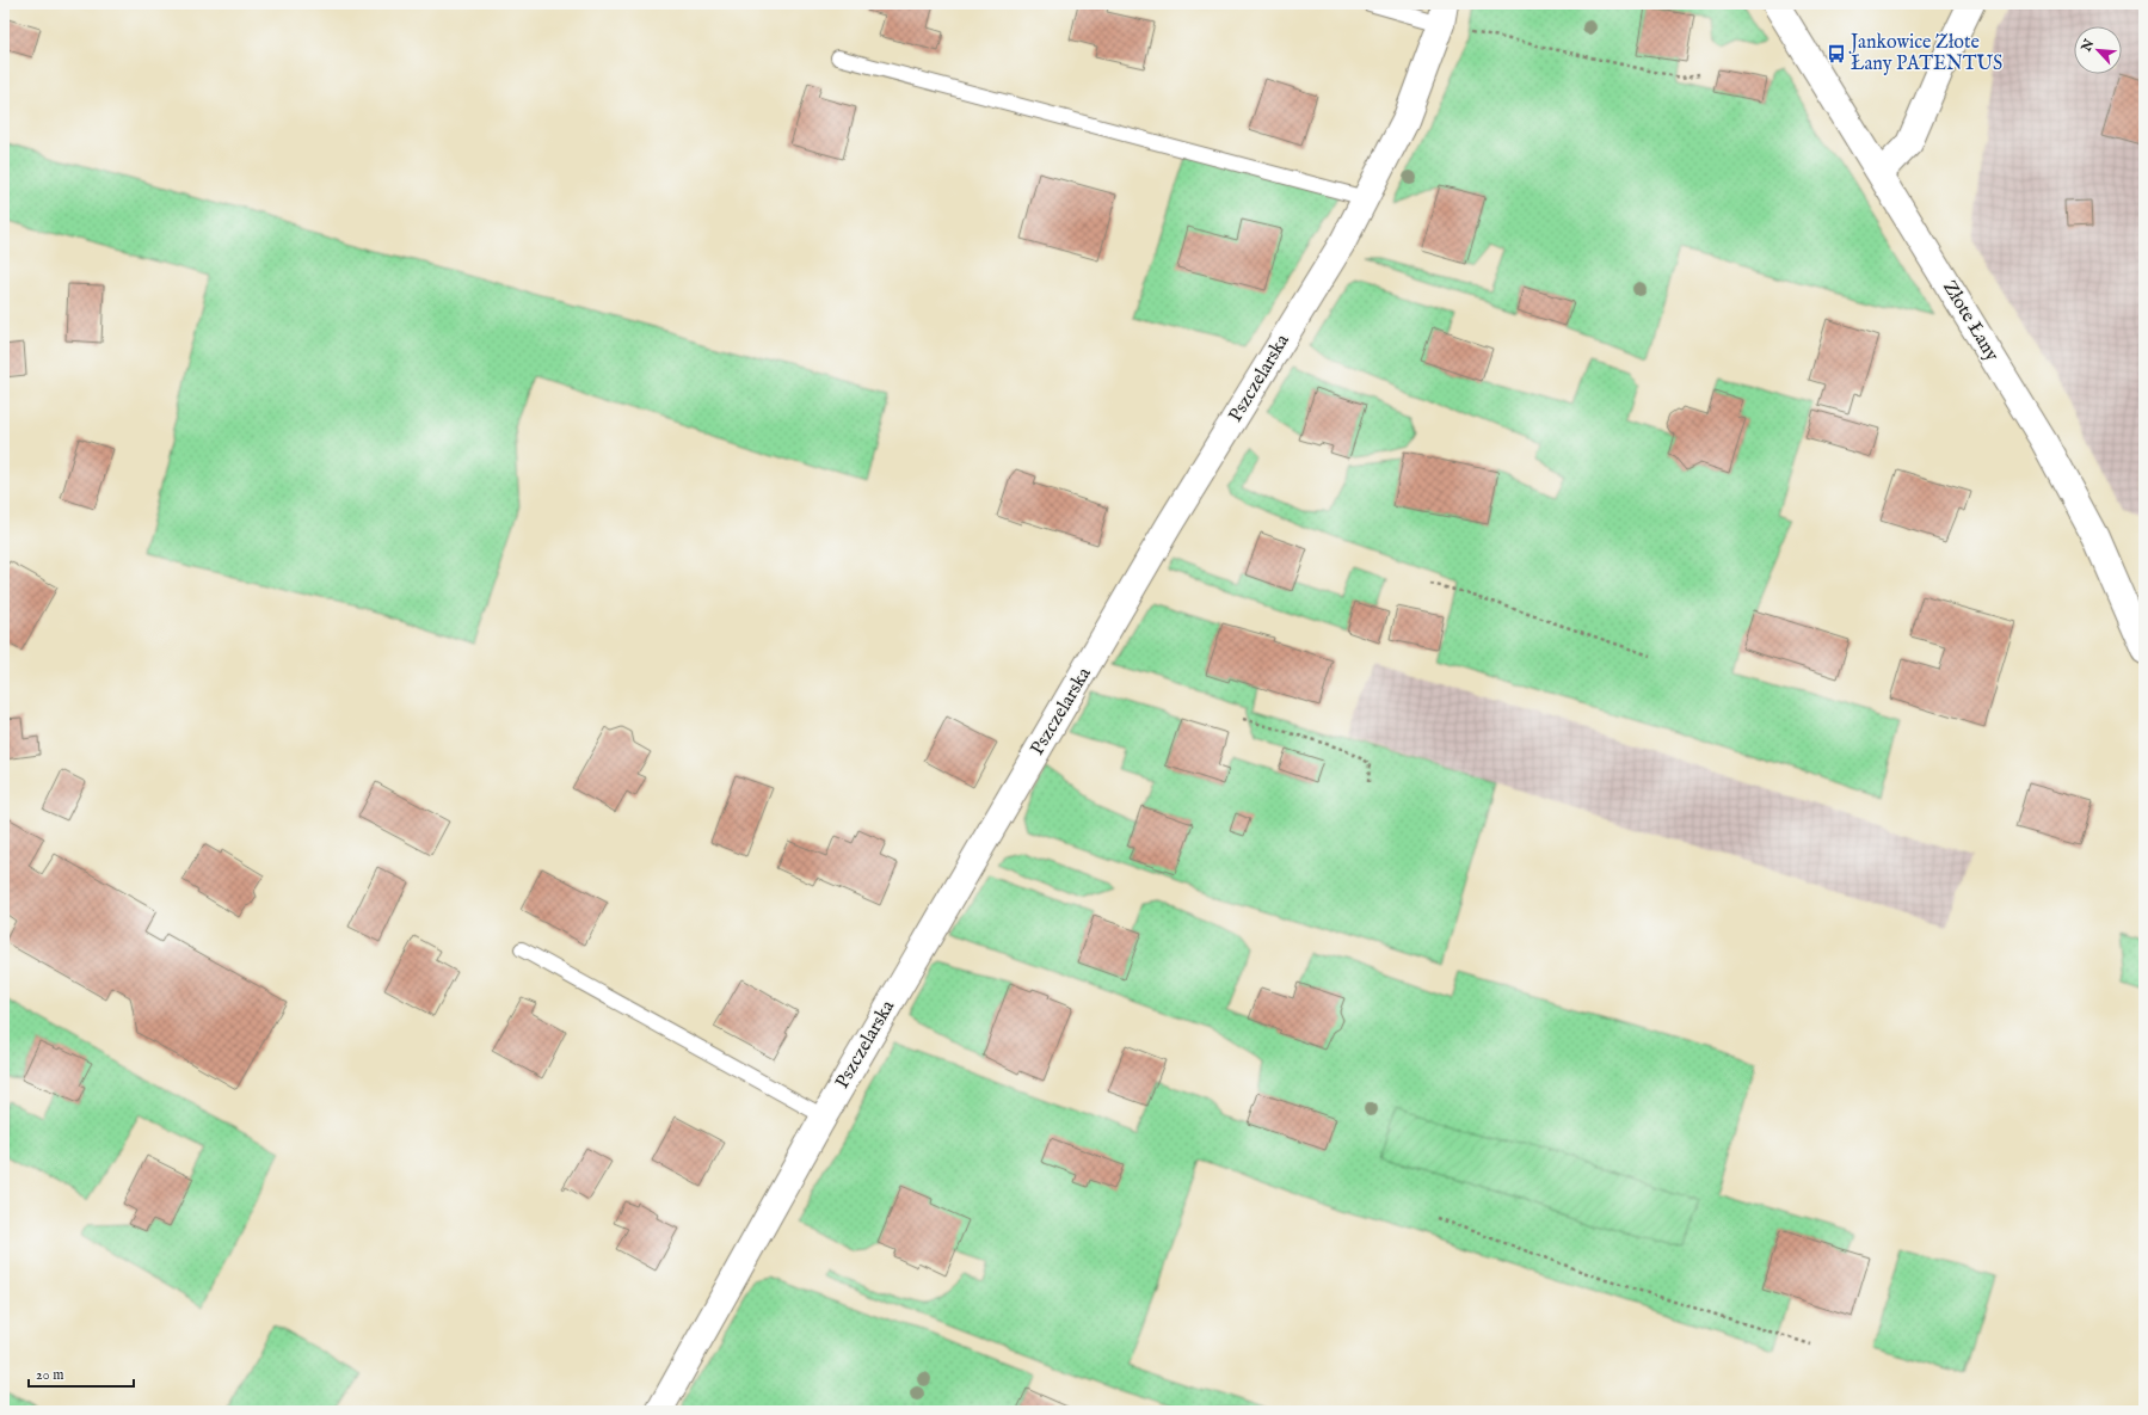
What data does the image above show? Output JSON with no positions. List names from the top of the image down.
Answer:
{
  "streets": {
    "street": ["Złote Łany", "Pszczelarska"]
  },
  "places": {
    "bus stop": ["Jankowice Złote Łany PATENTUS"]
  },
  "scale_bar": "20 m",
  "north": "top left"
}
